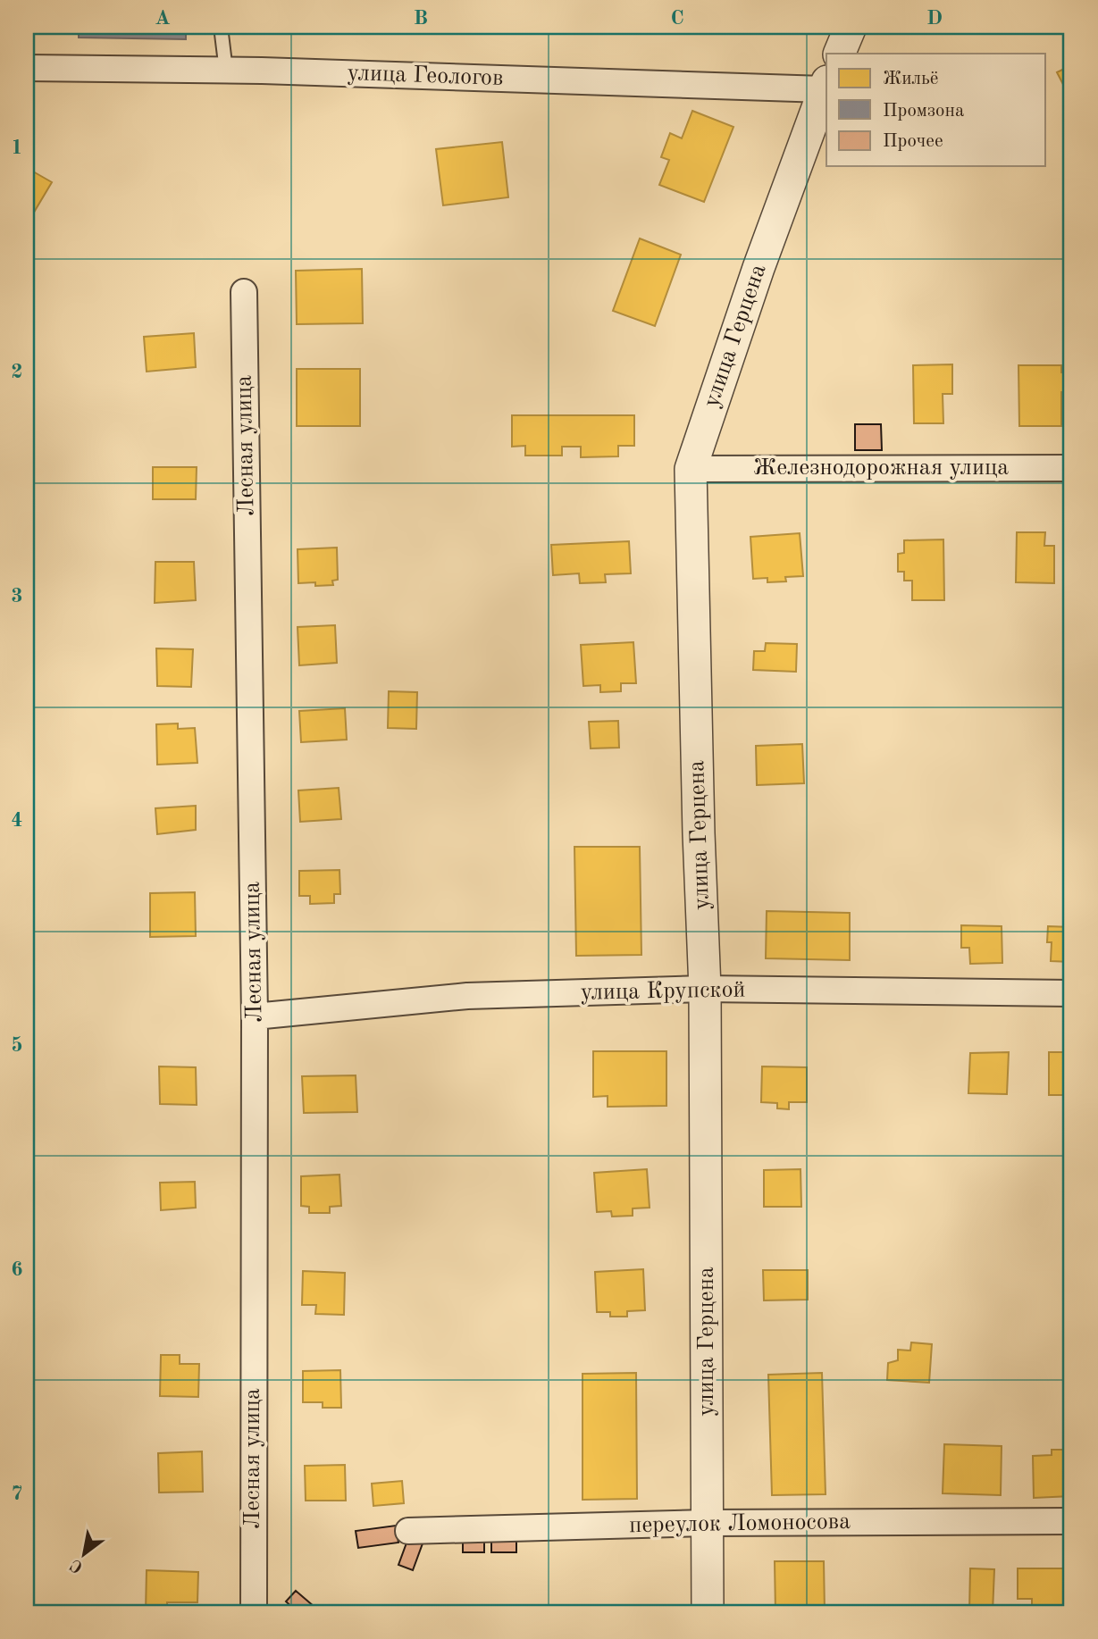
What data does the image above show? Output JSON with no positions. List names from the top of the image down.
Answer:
{
  "streets": {
    "street": [
      "улица Геологов",
      "улица Герцена",
      "Лесная улица",
      "Железнодорожная улица",
      "улица Крупской",
      "переулок Ломоносова"
    ]
  },
  "crossings": [
    ["улица Геологов", "улица Герцена"],
    ["улица Герцена", "Железнодорожная улица"],
    ["улица Герцена", "улица Крупской"],
    ["улица Герцена", "переулок Ломоносова"],
    ["Лесная улица", "улица Крупской"]
  ],
  "legend": ["Жильё", "Промзона", "Прочее"],
  "north": "bottom left",
  "grid": {
    "columns": [
      "A",
      "B",
      "C",
      "D"
    ],
    "rows": [
      "1",
      "2",
      "3",
      "4",
      "5",
      "6",
      "7"
    ]
  }
}
